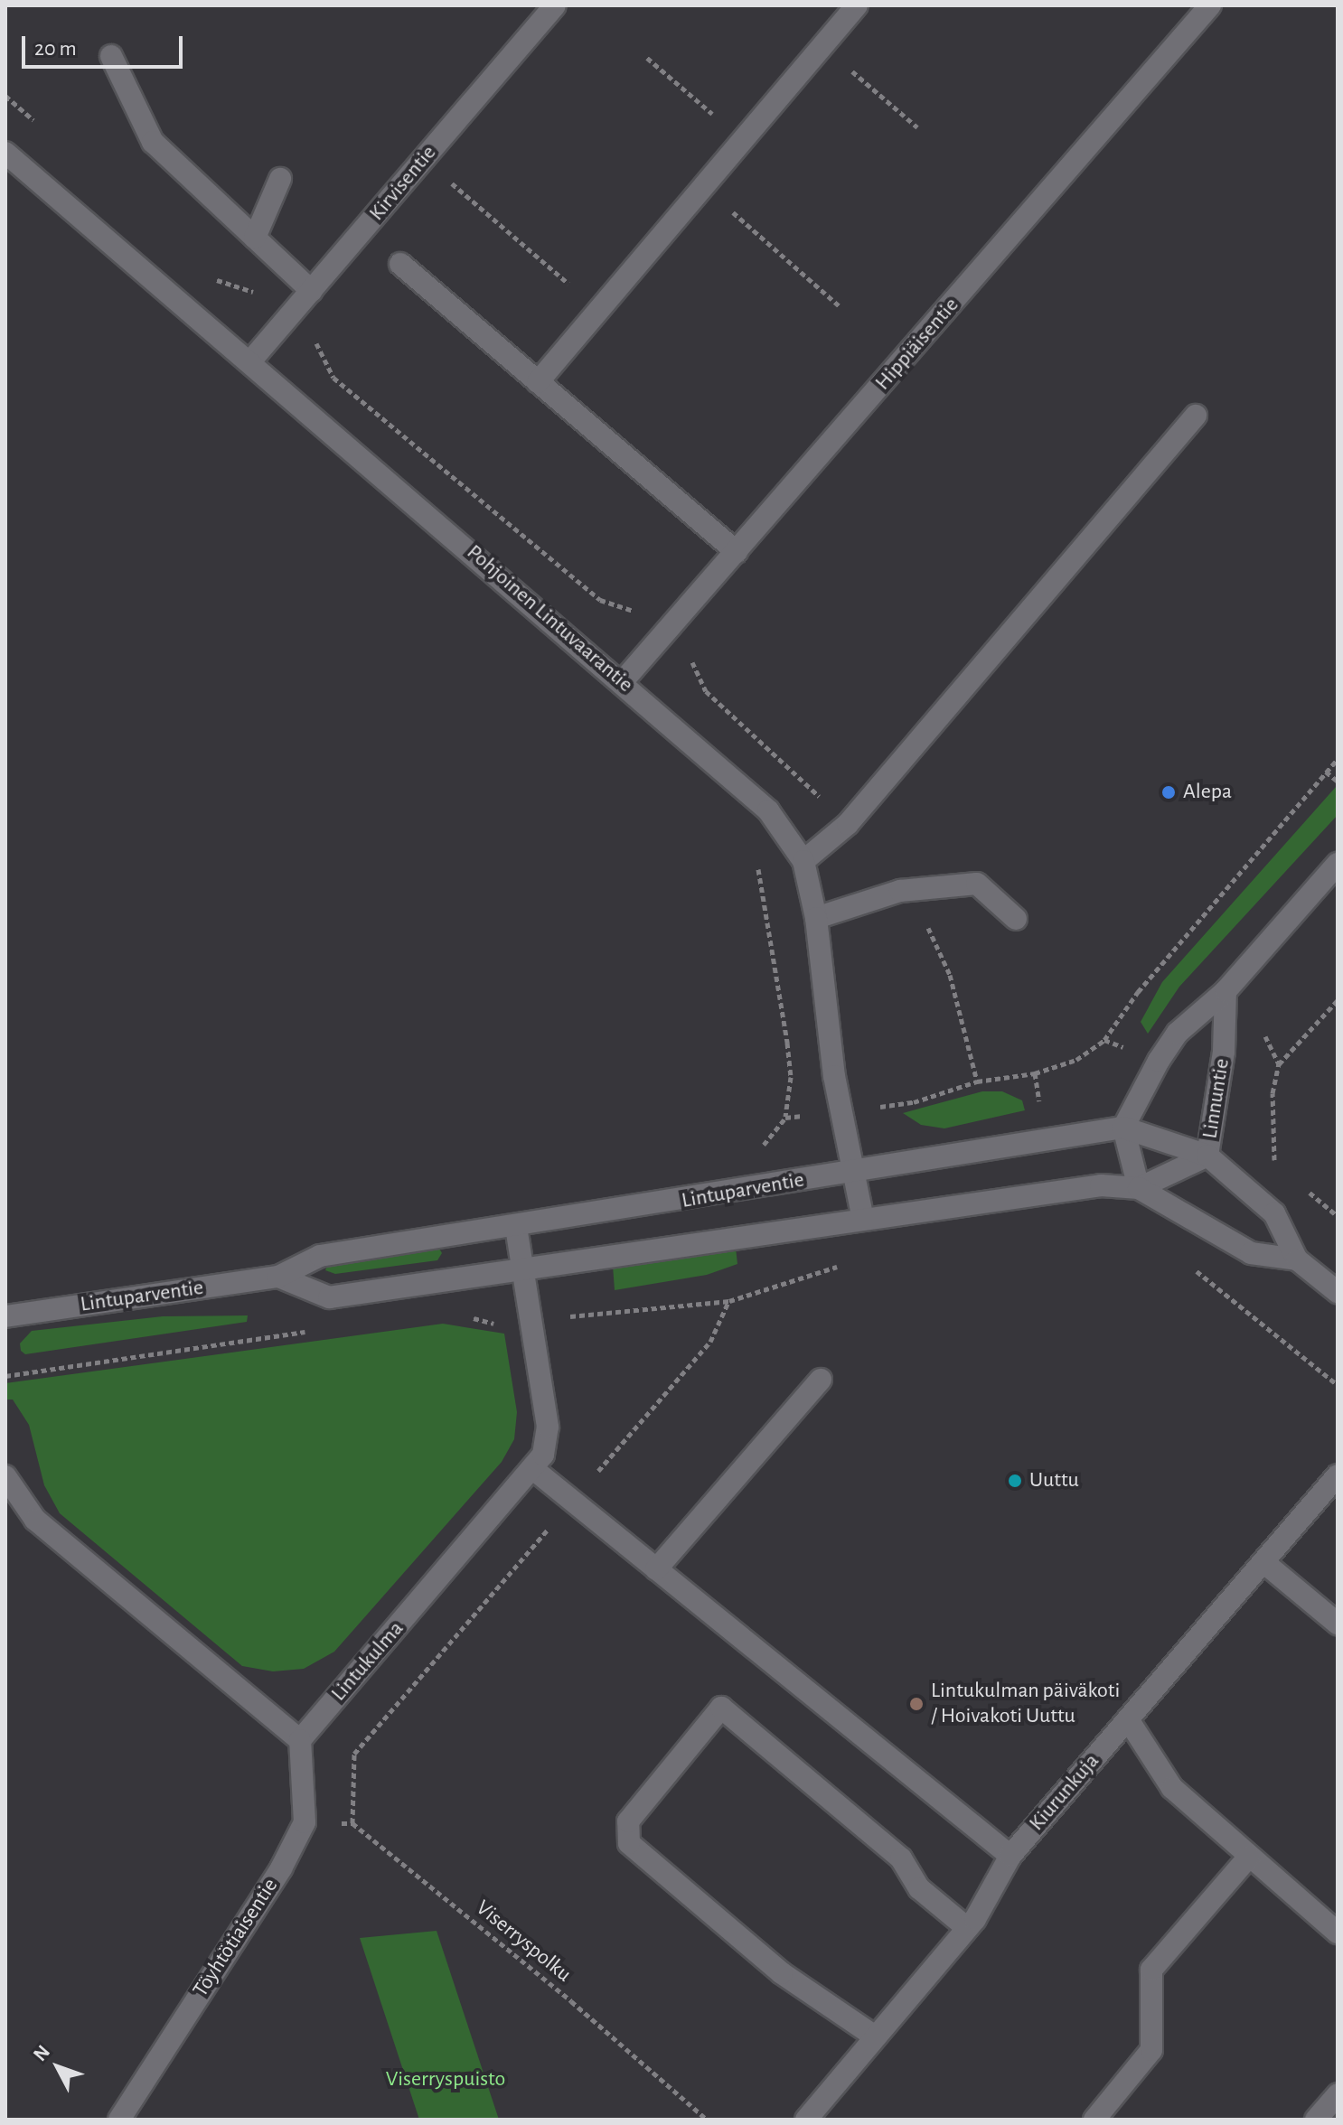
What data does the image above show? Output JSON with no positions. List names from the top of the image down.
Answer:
{
  "streets": {
    "street": [
      "Kirvisentie",
      "Hippiäisentie",
      "Pohjoinen Lintuvaarantie",
      "Linnuntie",
      "Lintuparventie",
      "Lintukulma",
      "Kiurunkuja",
      "Töyhtötiaisentie"
    ],
    "path": ["Viserryspolku"]
  },
  "crossings": [
    ["Kirvisentie", "Pohjoinen Lintuvaarantie"],
    ["Hippiäisentie", "Pohjoinen Lintuvaarantie"],
    ["Pohjoinen Lintuvaarantie", "Lintuparventie"],
    ["Linnuntie", "Lintuparventie"],
    ["Lintuparventie", "Lintukulma"]
  ],
  "parks": ["Viserryspuisto"],
  "places": ["Alepa", "Uuttu", "Lintukulman päiväkoti / Hoivakoti Uuttu"],
  "scale_bar": "20 m",
  "north": "top left"
}
